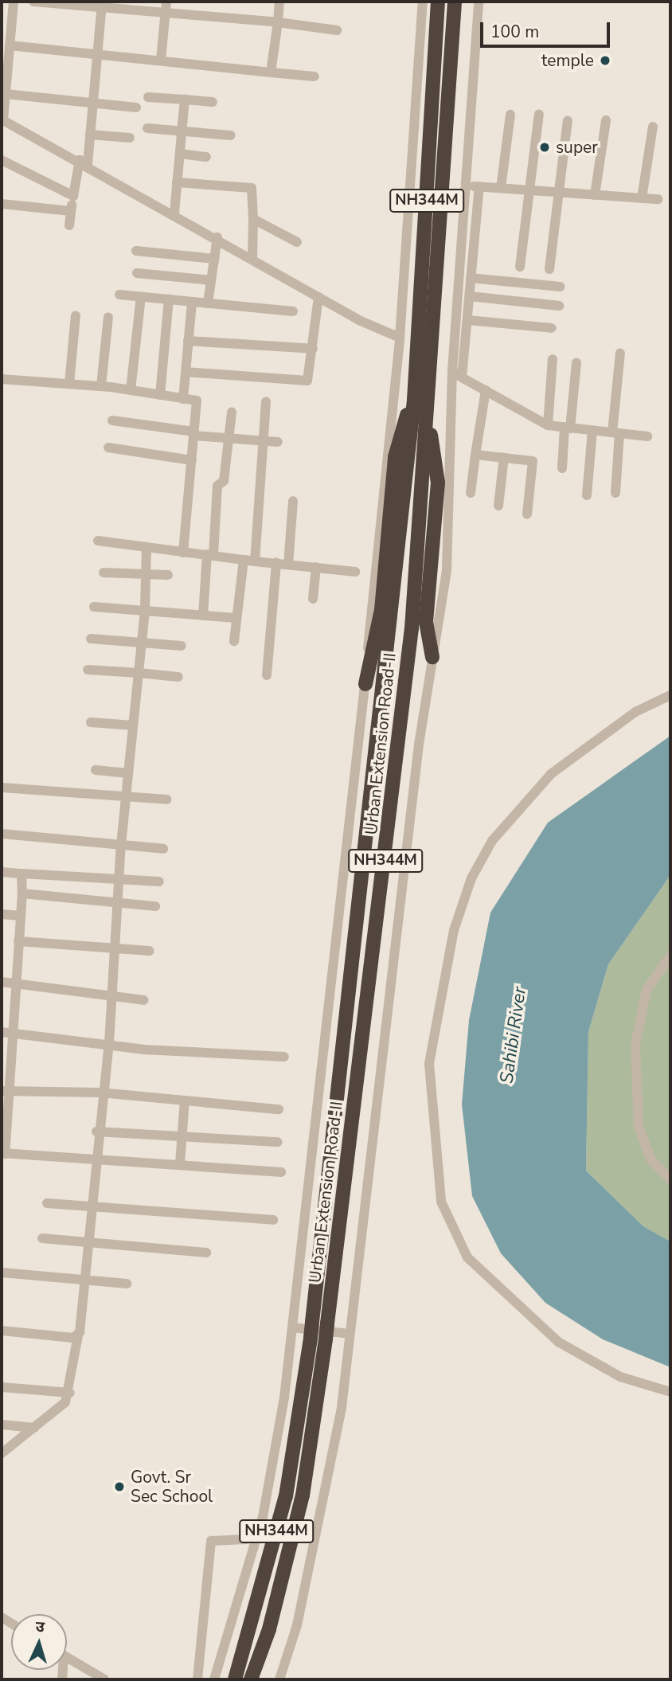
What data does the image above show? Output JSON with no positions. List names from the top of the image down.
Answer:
{
  "streets": {
    "highway": ["NH344M", "Urban Extension Road-II"]
  },
  "water": ["Sahibi River"],
  "places": ["temple", "super", "Govt. Sr Sec School"],
  "scale_bar": "100 m",
  "north": "top"
}
